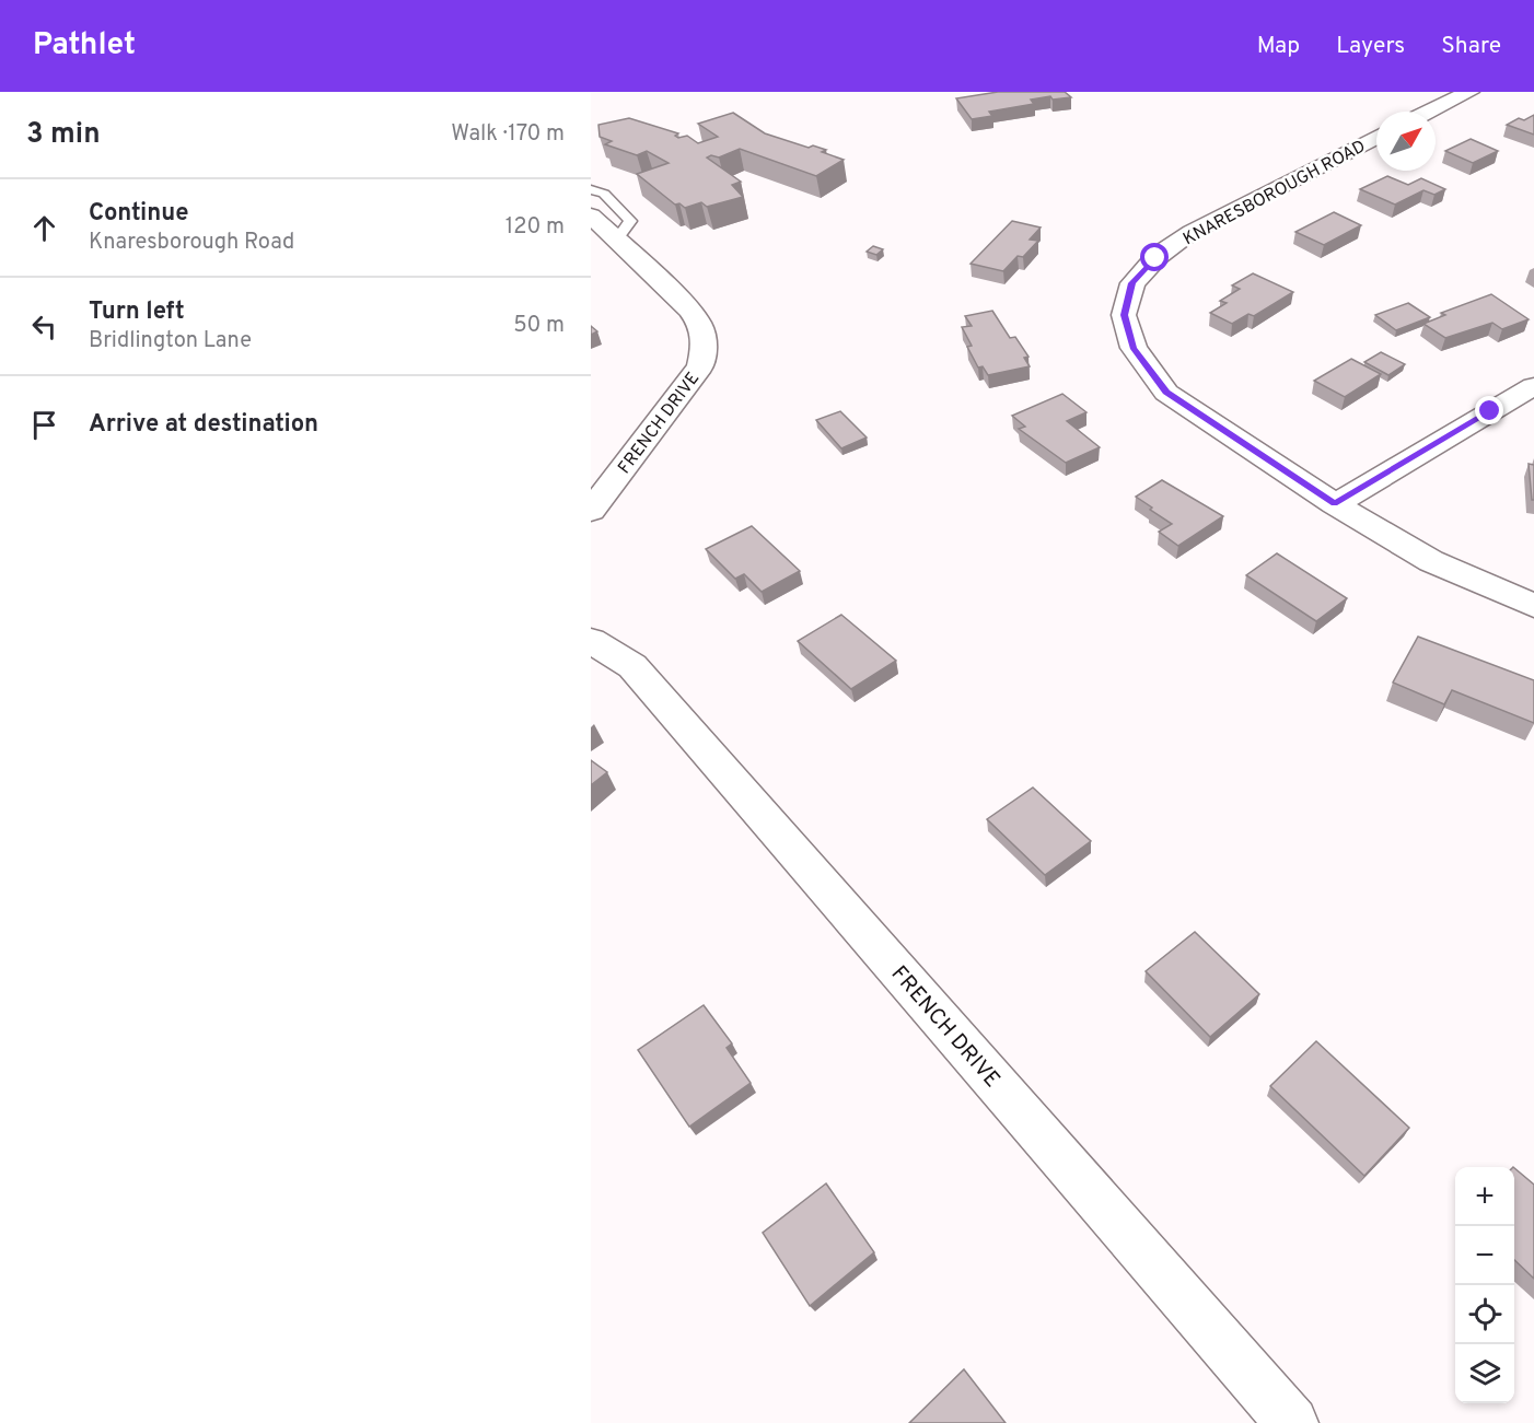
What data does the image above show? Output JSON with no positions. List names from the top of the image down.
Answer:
{
  "streets": {
    "street": ["KNARESBOROUGH ROAD", "FRENCH DRIVE"]
  },
  "north": "top right",
  "page": {
    "header": "Pathlet",
    "nav": ["Map", "Layers", "Share"],
    "heading": ["3 min", "Walk · 170 m"],
    "list": [
      ["Continue", "Knaresborough Road", "120 m"],
      ["Turn left", "Bridlington Lane", "50 m"],
      "Arrive at destination"
    ],
    "map_buttons": ["+", "−"]
  }
}
